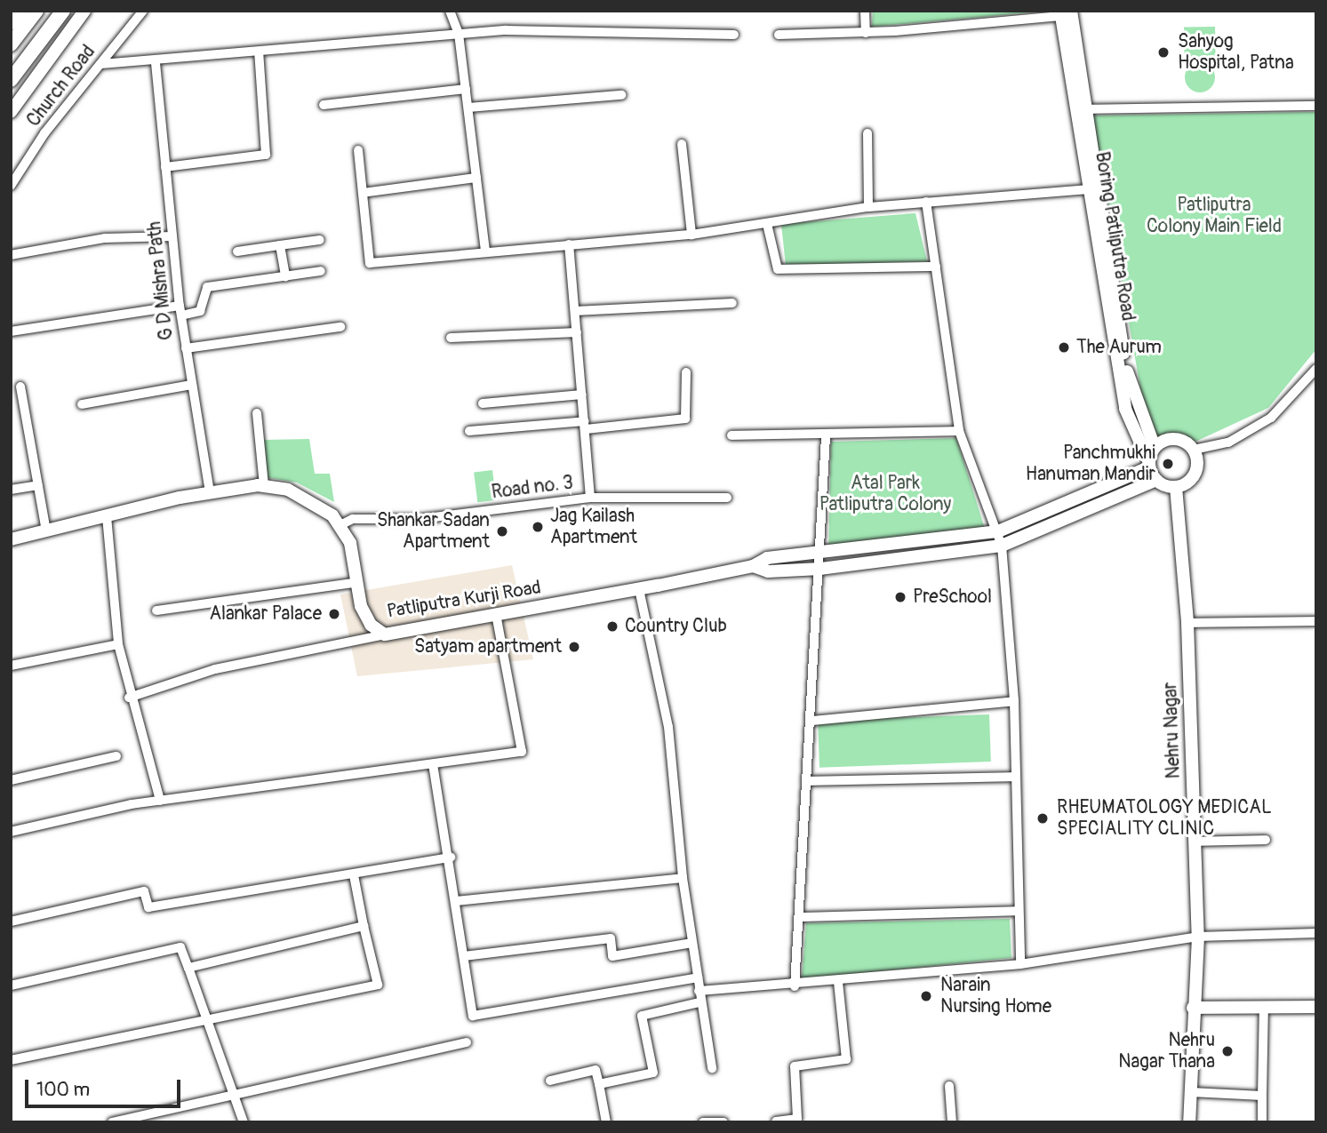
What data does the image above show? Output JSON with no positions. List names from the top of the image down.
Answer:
{
  "streets": {
    "street": [
      "Church Road",
      "Boring Patliputra Road",
      "G D Mishra Path",
      "Road no. 3",
      "Patliputra Kurji Road",
      "Nehru Nagar"
    ]
  },
  "crossings": [
    ["Boring Patliputra Road", "Patliputra Kurji Road"],
    ["Boring Patliputra Road", "Nehru Nagar"],
    ["G D Mishra Path", "Patliputra Kurji Road"],
    ["Road no. 3", "Patliputra Kurji Road"],
    ["Patliputra Kurji Road", "Nehru Nagar"]
  ],
  "parks": ["Patliputra Colony Main Field", "Atal Park Patliputra Colony"],
  "places": [
    "Sahyog Hospital, Patna",
    "The Aurum",
    "Panchmukhi Hanuman Mandir",
    "Jag Kailash Apartment",
    "Shankar Sadan Apartment",
    "PreSchool",
    "Alankar Palace",
    "Country Club",
    "Satyam apartment",
    "RHEUMATOLOGY MEDICAL SPECIALITY CLINIC",
    "Narain Nursing Home",
    "Nehru Nagar Thana"
  ],
  "scale_bar": "100 m"
}
